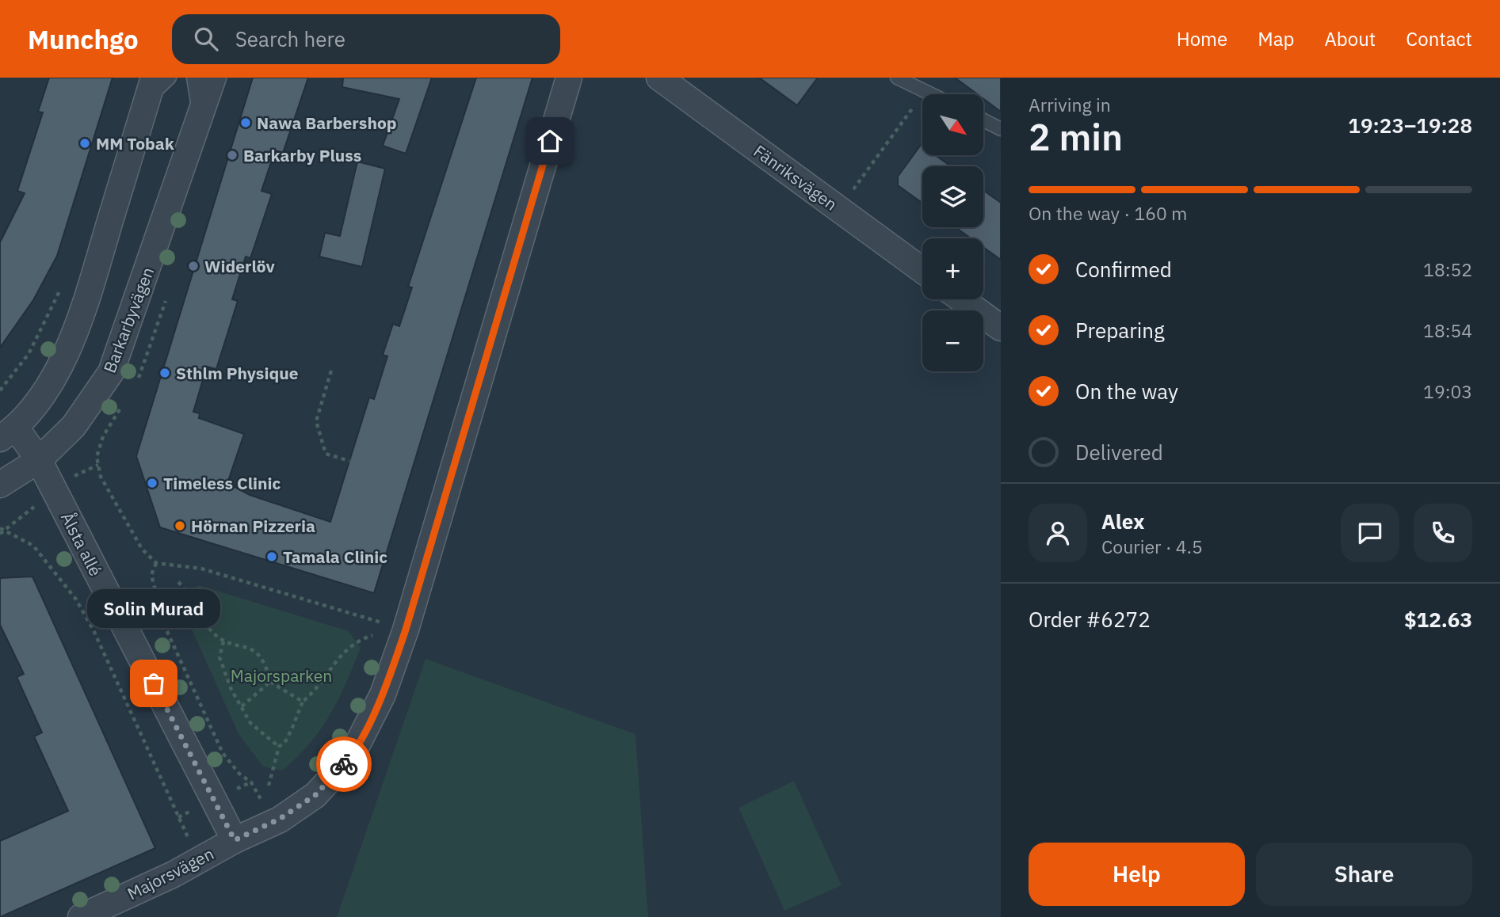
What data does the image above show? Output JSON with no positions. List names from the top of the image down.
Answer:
{
  "streets": {
    "street": [
      "Fänriksvägen",
      "Barkarbyvägen",
      "Ålsta allé",
      "Majorsvägen"
    ]
  },
  "crossings": [
    ["Barkarbyvägen", "Ålsta allé"],
    ["Ålsta allé", "Majorsvägen"]
  ],
  "parks": ["Majorsparken"],
  "places": [
    "Nawa Barbershop",
    "MM Tobak",
    "Barkarby Pluss",
    "Widerlöv",
    "Sthlm Physique",
    "Timeless Clinic",
    "Hörnan Pizzeria",
    "Tamala Clinic",
    "Solin Murad"
  ],
  "north": "bottom right",
  "page": {
    "header": "Munchgo",
    "search": "Search here",
    "nav": [
      "Home",
      "Map",
      "About",
      "Contact"
    ],
    "heading": ["2 min", "Arriving in", "19:23–19:28"],
    "panel": [
      "Alex",
      "Courier · 4.5",
      "Order #6272",
      "$12.63"
    ],
    "map_buttons": ["+", "−"],
    "bar": "On the way · 160 m",
    "list": [
      ["Confirmed", "18:52"],
      ["Preparing", "18:54"],
      ["On the way", "19:03"],
      "Delivered"
    ],
    "bubble": "Solin Murad",
    "buttons": ["Help", "Share"]
  }
}
